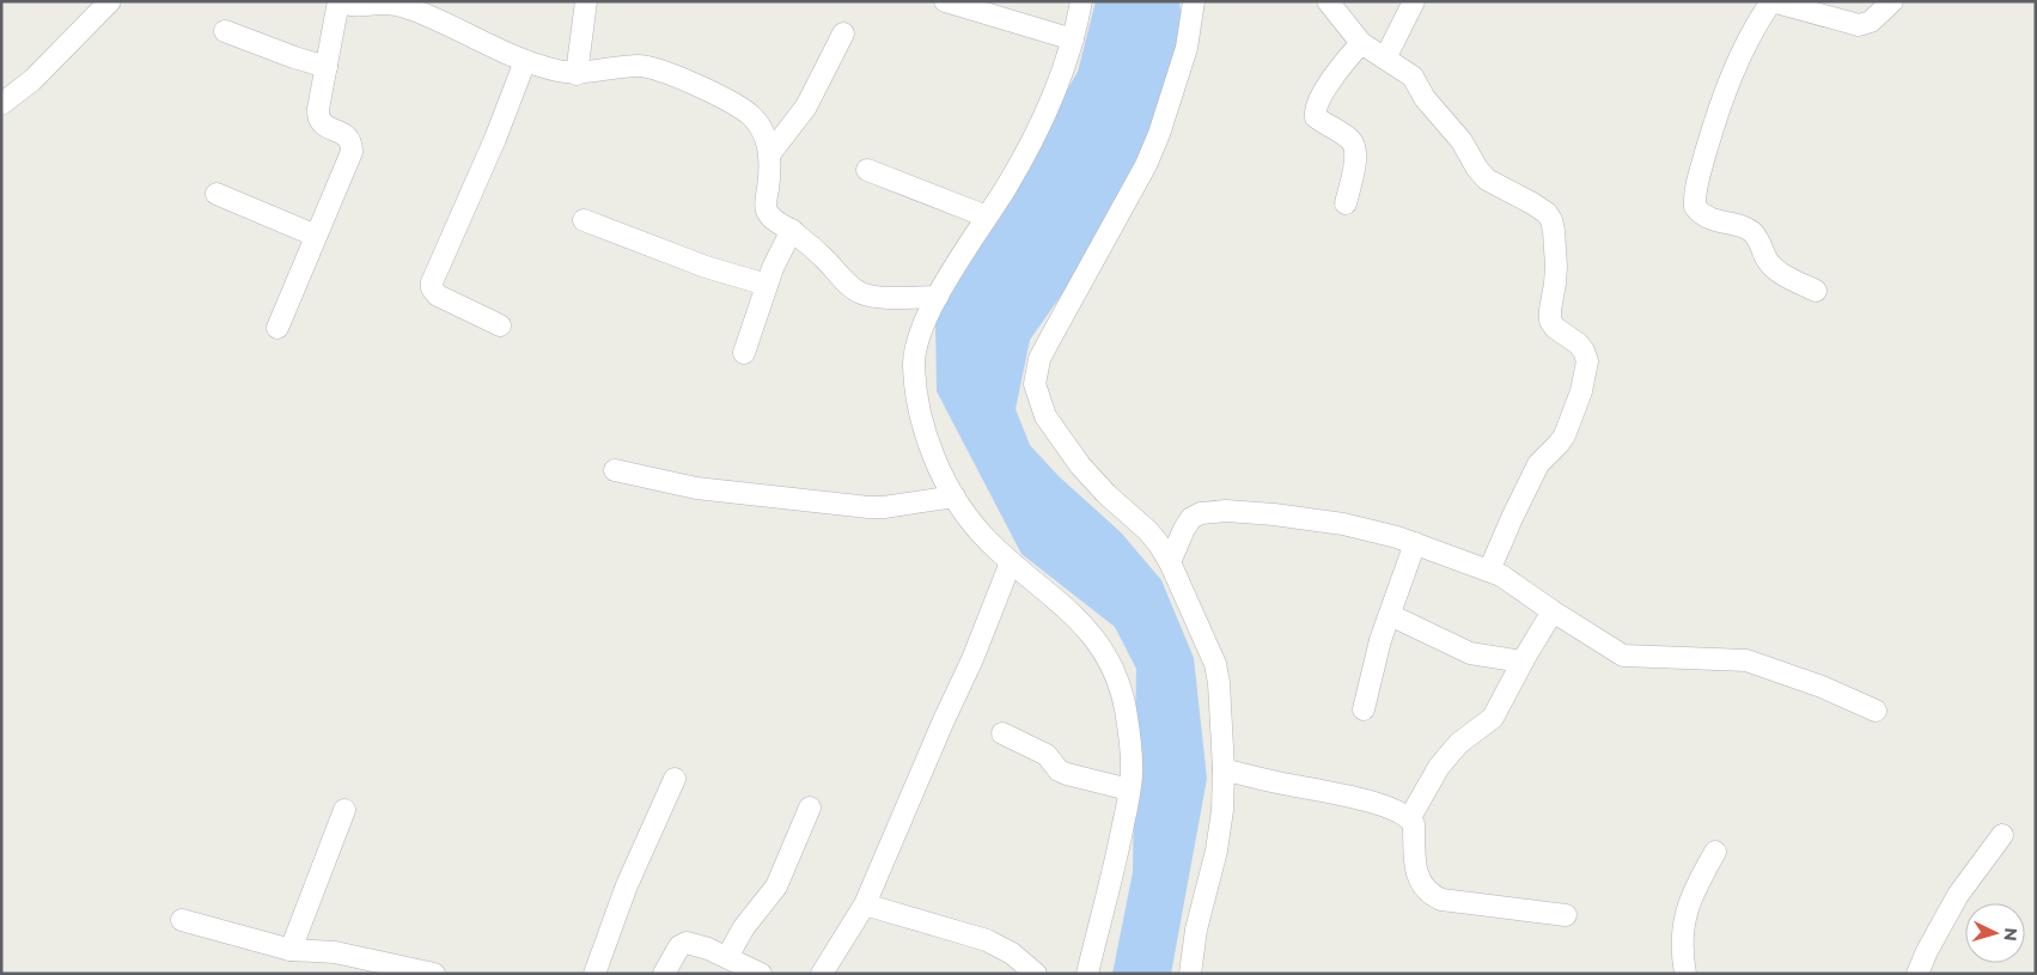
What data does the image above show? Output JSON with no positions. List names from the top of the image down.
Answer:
{
  "north": "right"
}
